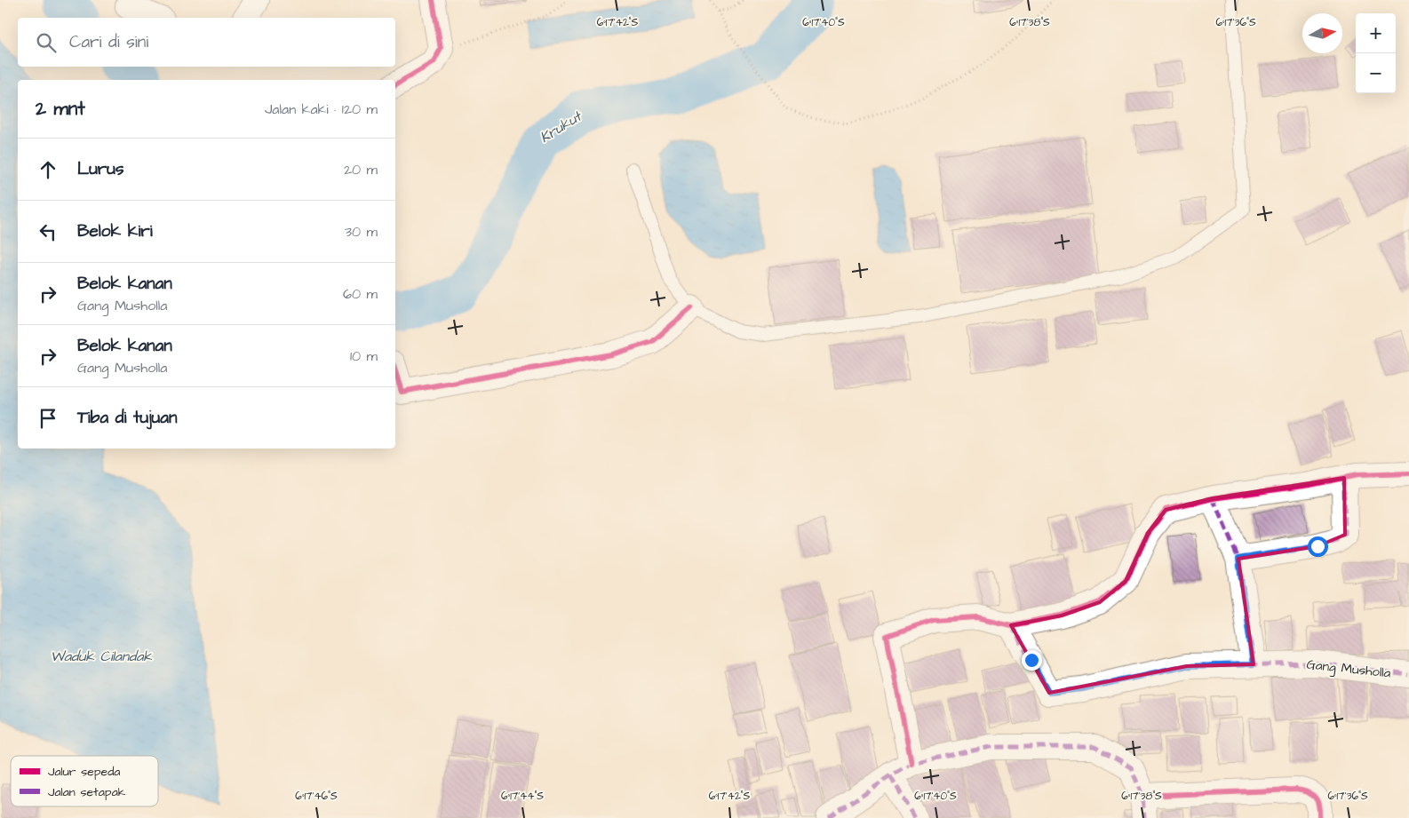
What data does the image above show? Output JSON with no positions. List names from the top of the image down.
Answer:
{
  "streets": {
    "street": ["Gang Musholla"]
  },
  "water": ["Krukut", "Waduk Cilandak"],
  "legend": ["Jalur sepeda", "Jalan setapak"],
  "north": "right",
  "page": {
    "map_buttons": ["+", "−"],
    "search": "Cari di sini",
    "heading": ["2 mnt", "Jalan kaki · 120 m"],
    "list": [
      ["Lurus", "20 m"],
      ["Belok kiri", "30 m"],
      ["Belok kanan", "Gang Musholla", "60 m"],
      ["Belok kanan", "Gang Musholla", "10 m"],
      "Tiba di tujuan"
    ]
  },
  "coordinates": [
    "6°17'42\"S",
    "6°17'40\"S",
    "6°17'38\"S",
    "6°17'36\"S",
    "6°17'46\"S",
    "6°17'44\"S"
  ]
}
